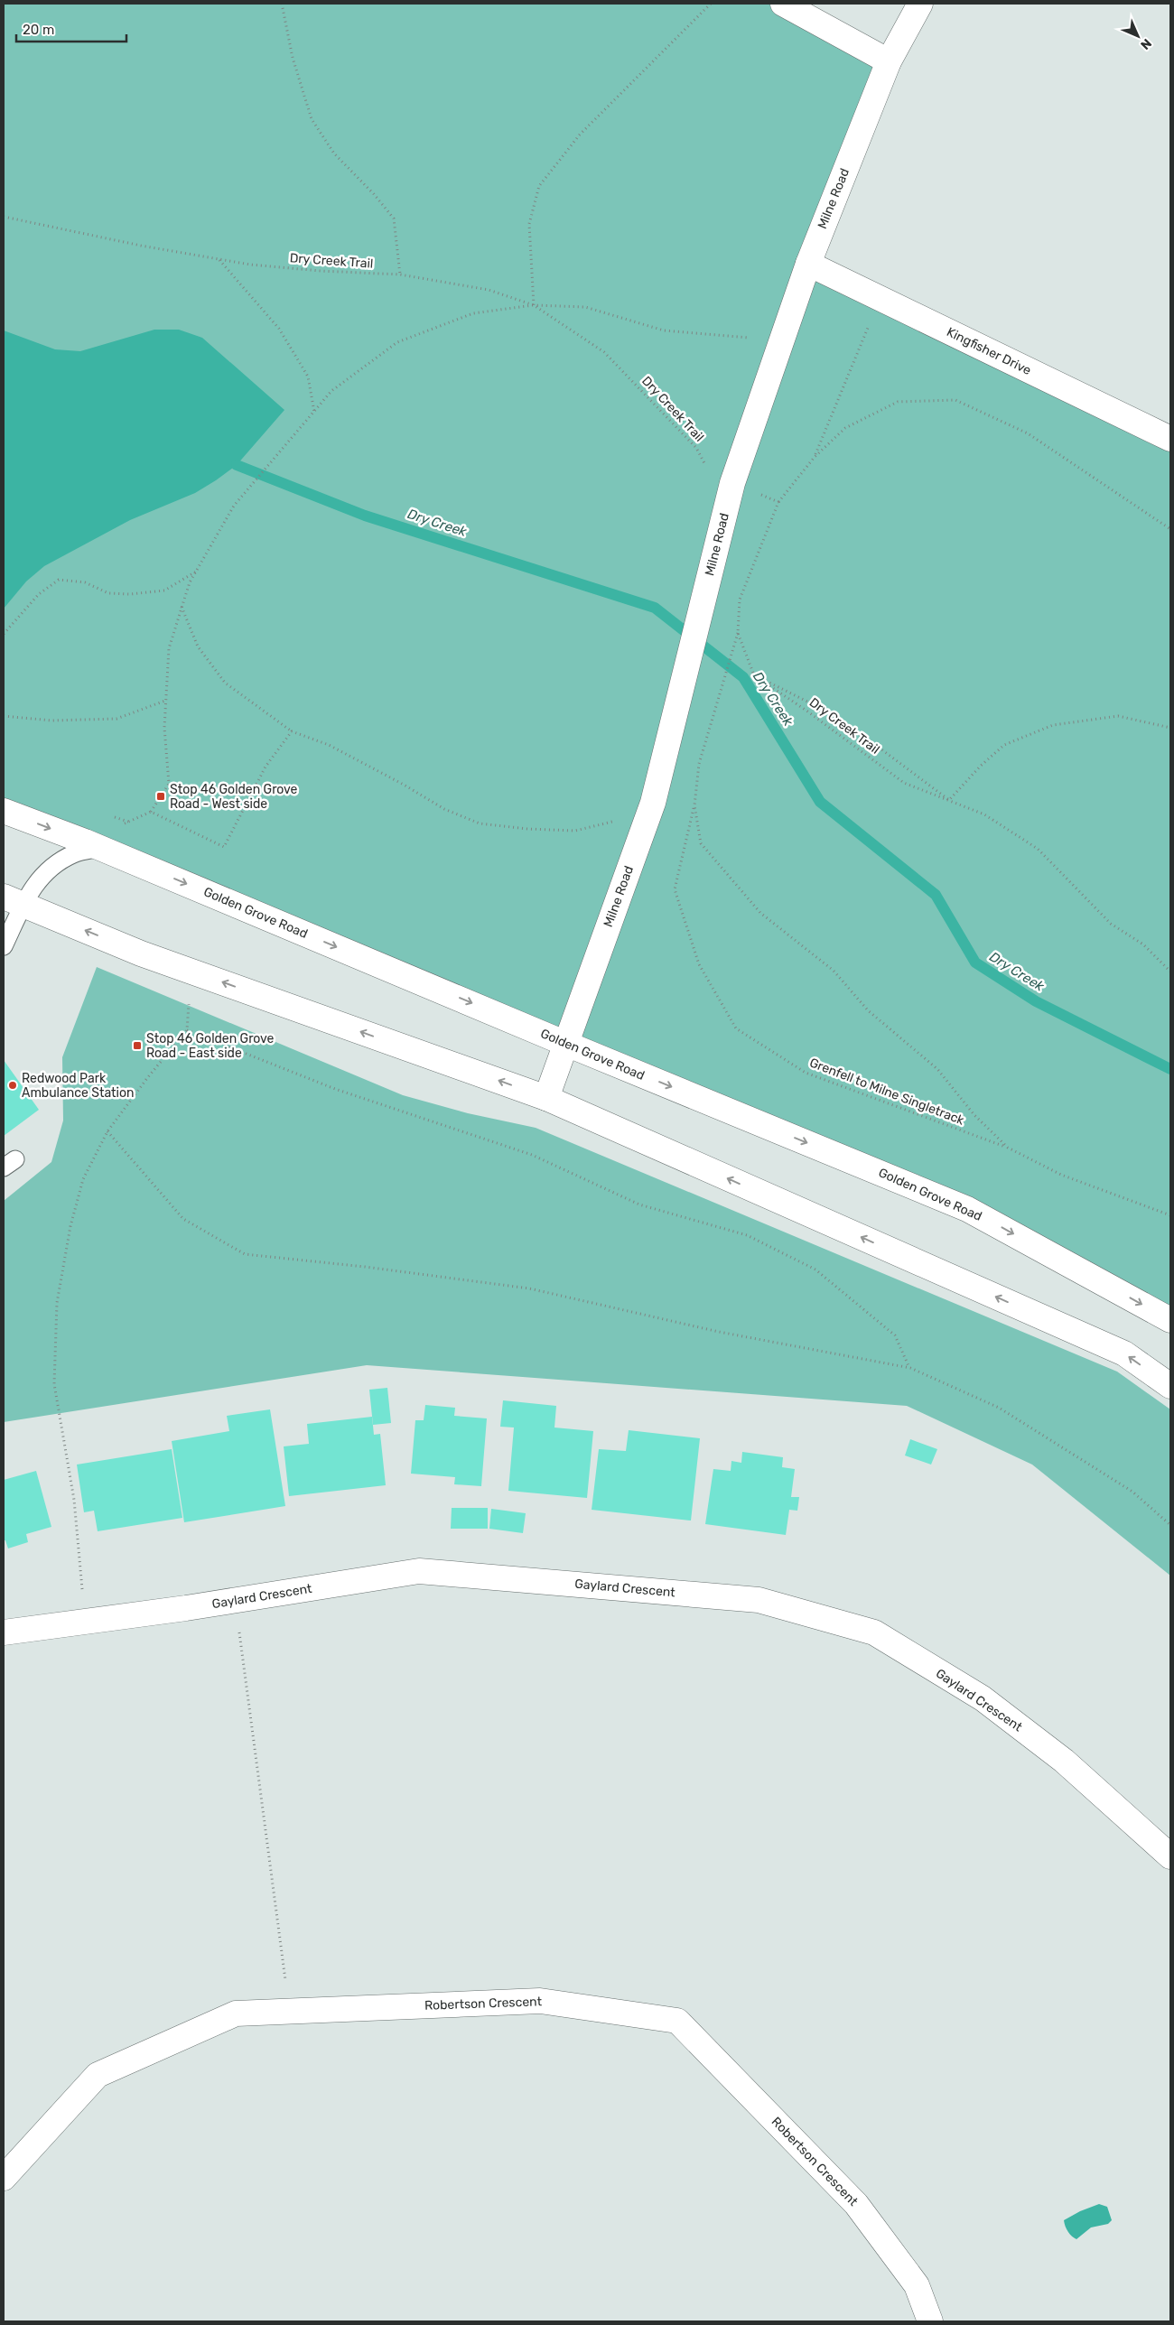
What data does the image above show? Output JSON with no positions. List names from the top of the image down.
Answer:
{
  "streets": {
    "main road": [
      "Milne Road",
      "Kingfisher Drive",
      "Golden Grove Road",
      "Gaylard Crescent",
      "Robertson Crescent"
    ],
    "path": ["Dry Creek Trail", "Grenfell to Milne Singletrack"]
  },
  "crossings": [
    ["Milne Road", "Dry Creek Trail"],
    ["Milne Road", "Kingfisher Drive"],
    ["Milne Road", "Golden Grove Road"]
  ],
  "water": ["Dry Creek"],
  "places": {
    "transit": ["Stop 46 Golden Grove Road - West side", "Stop 46 Golden Grove Road - East side"],
    "other": ["Redwood Park Ambulance Station"]
  },
  "scale_bar": "20 m",
  "north": "bottom right"
}
